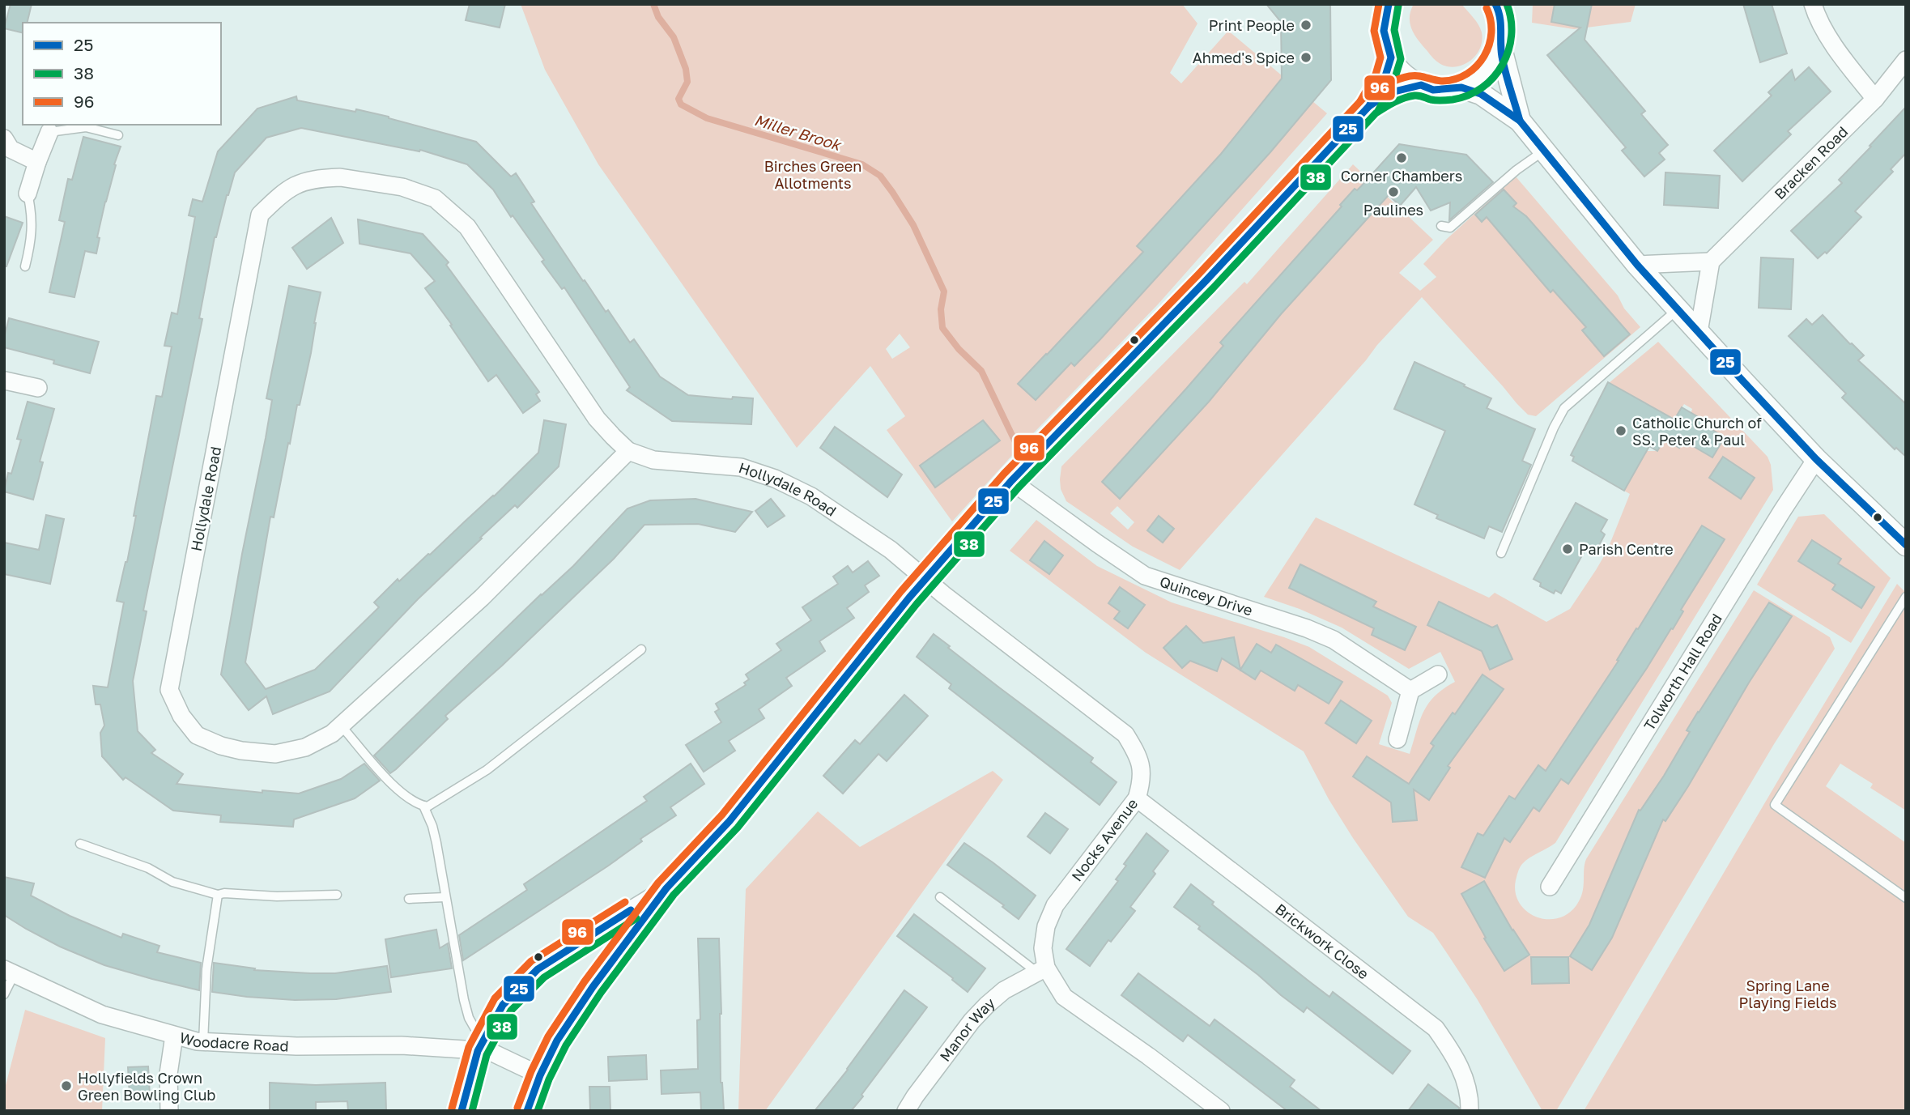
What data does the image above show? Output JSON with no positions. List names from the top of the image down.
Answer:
{
  "streets": {
    "street": [
      "Bracken Road",
      "Hollydale Road",
      "Quincey Drive",
      "Tolworth Hall Road",
      "Nocks Avenue",
      "Brickwork Close",
      "Manor Way",
      "Woodacre Road"
    ]
  },
  "crossings": [
    ["Hollydale Road", "Nocks Avenue"],
    ["Nocks Avenue", "Brickwork Close"],
    ["Nocks Avenue", "Manor Way"]
  ],
  "water": ["Miller Brook"],
  "parks": ["Birches Green Allotments", "Spring Lane Playing Fields"],
  "places": [
    "Print People",
    "Ahmed's Spice",
    "Corner Chambers",
    "Paulines",
    "Catholic Church of SS. Peter & Paul",
    "Parish Centre",
    "Hollyfields Crown Green Bowling Club"
  ],
  "lines": ["transit line 25", "transit line 38", "transit line 96"],
  "legend": ["25", "38", "96"]
}
